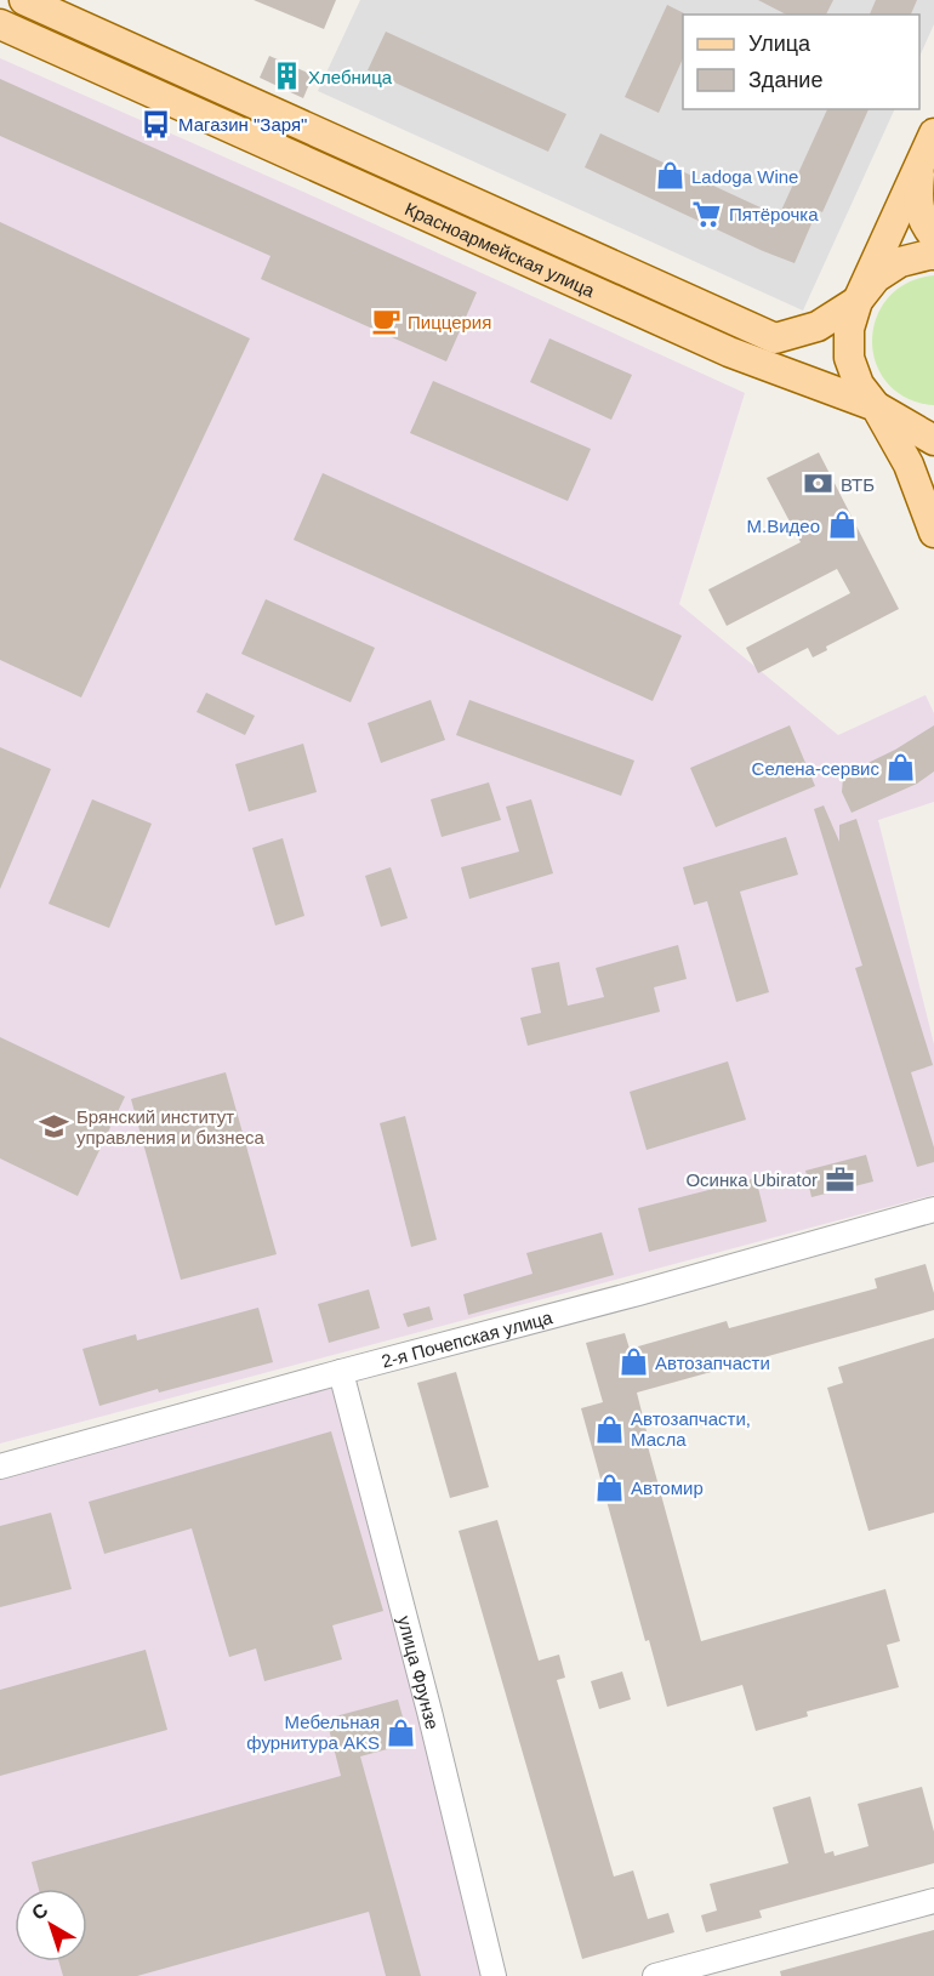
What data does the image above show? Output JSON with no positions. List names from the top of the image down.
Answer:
{
  "streets": {
    "main road": ["Красноармейская улица"],
    "street": ["2-я Почепская улица", "улица Фрунзе"]
  },
  "crossings": [
    ["2-я Почепская улица", "улица Фрунзе"]
  ],
  "places": {
    "building": ["Хлебница"],
    "bus stop": ["Магазин \"Заря\""],
    "shop": [
      "Ladoga Wine",
      "М.Видео",
      "Селена-сервис",
      "Автозапчасти",
      "Автозапчасти, Масла",
      "Автомир",
      "Мебельная фурнитура AKS"
    ],
    "supermarket": ["Пятёрочка"],
    "cafe": ["Пиццерия"],
    "bank": ["ВТБ"],
    "school or university": ["Брянский институт управления и бизнеса"],
    "office": ["Осинка Ubirator"]
  },
  "legend": ["Улица", "Здание"],
  "north": "top left"
}
